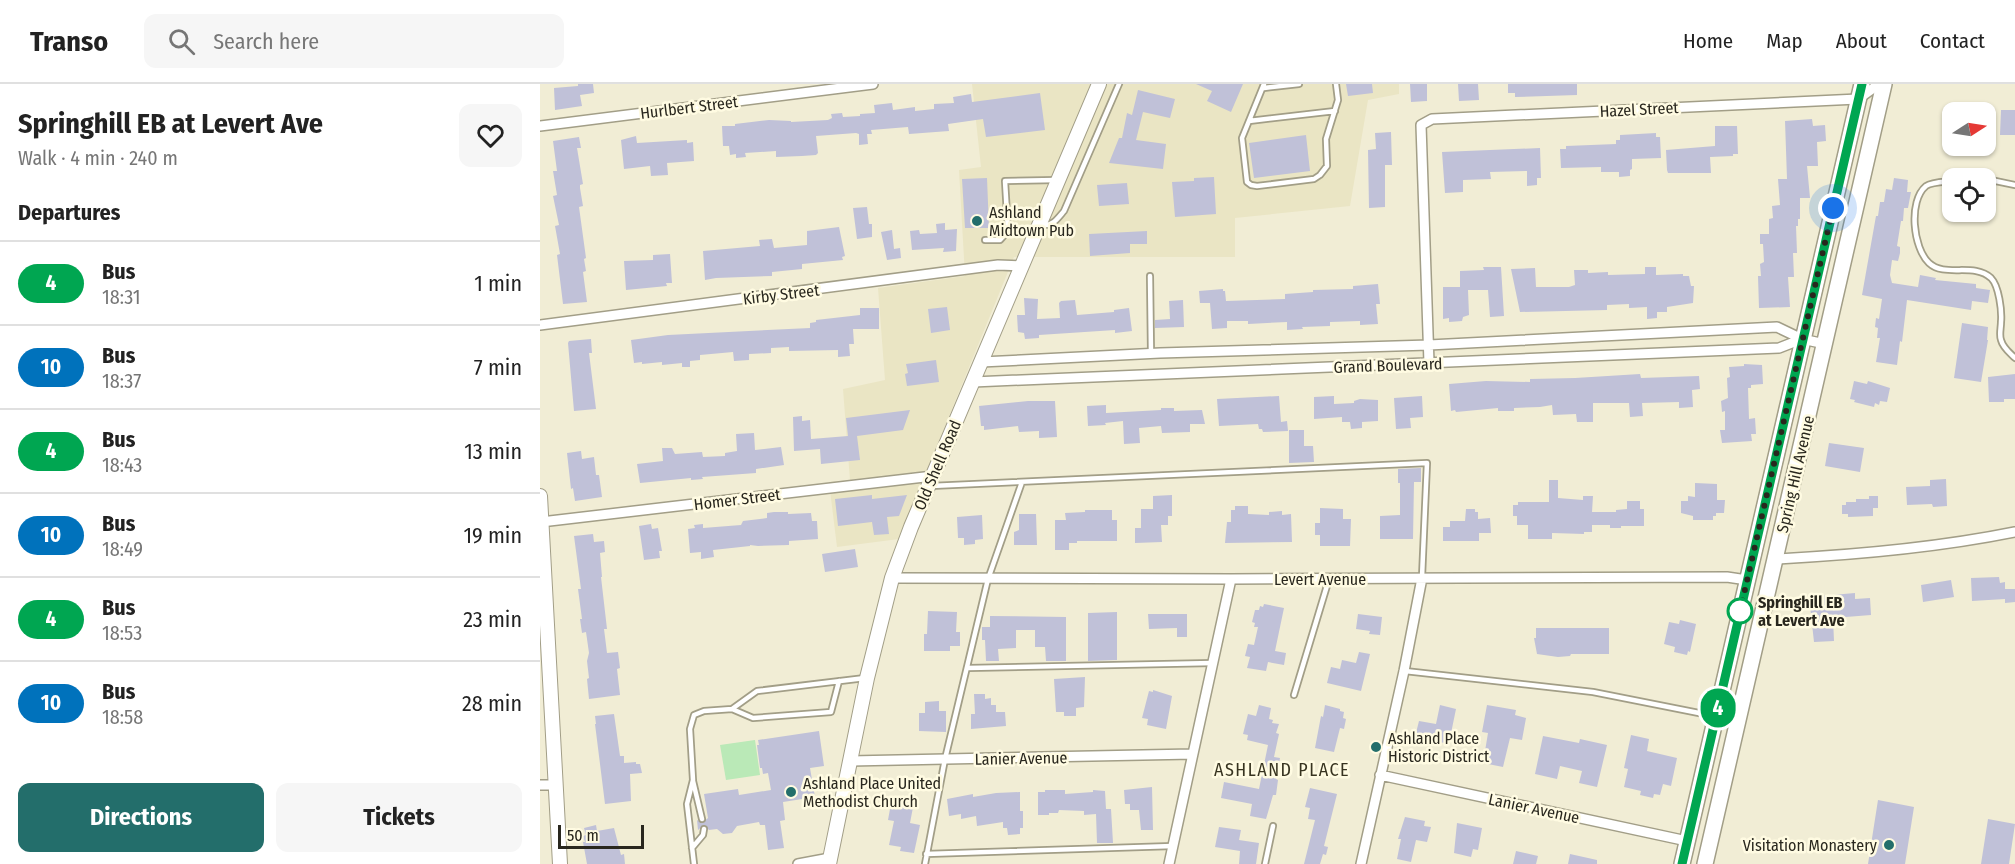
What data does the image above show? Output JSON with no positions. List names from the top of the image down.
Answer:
{
  "streets": {
    "main road": ["Spring Hill Avenue"],
    "street": [
      "Hurlbert Street",
      "Hazel Street",
      "Kirby Street",
      "Grand Boulevard",
      "Old Shell Road",
      "Homer Street",
      "Levert Avenue",
      "Lanier Avenue"
    ]
  },
  "crossings": [
    ["Hazel Street", "Grand Boulevard"],
    ["Hazel Street", "Spring Hill Avenue"],
    ["Kirby Street", "Old Shell Road"],
    ["Grand Boulevard", "Old Shell Road"],
    ["Grand Boulevard", "Spring Hill Avenue"],
    ["Old Shell Road", "Homer Street"],
    ["Old Shell Road", "Levert Avenue"],
    ["Old Shell Road", "Lanier Avenue"],
    ["Spring Hill Avenue", "Levert Avenue"],
    ["Spring Hill Avenue", "Lanier Avenue"]
  ],
  "districts": ["ASHLAND PLACE"],
  "places": [
    "Ashland Midtown Pub",
    "Springhill EB at Levert Ave",
    "Ashland Place Historic District",
    "Ashland Place United Methodist Church",
    "Visitation Monastery"
  ],
  "lines": ["bus line 4"],
  "scale_bar": "50 m",
  "north": "right",
  "page": {
    "header": "Transo",
    "search": "Search here",
    "nav": [
      "Home",
      "Map",
      "About",
      "Contact"
    ],
    "heading": [
      ["Springhill EB at Levert Ave", "Walk · 4 min · 240 m"],
      "Departures"
    ],
    "on_map": "4",
    "list": [
      {
        "mark": "4",
        "name": "Bus",
        "note": "18:31",
        "value": "1 min"
      },
      {
        "mark": "10",
        "name": "Bus",
        "note": "18:37",
        "value": "7 min"
      },
      {
        "mark": "4",
        "name": "Bus",
        "note": "18:43",
        "value": "13 min"
      },
      {
        "mark": "10",
        "name": "Bus",
        "note": "18:49",
        "value": "19 min"
      },
      {
        "mark": "4",
        "name": "Bus",
        "note": "18:53",
        "value": "23 min"
      },
      {
        "mark": "10",
        "name": "Bus",
        "note": "18:58",
        "value": "28 min"
      }
    ],
    "buttons": ["Directions", "Tickets"],
    "scale": "50 m"
  }
}
